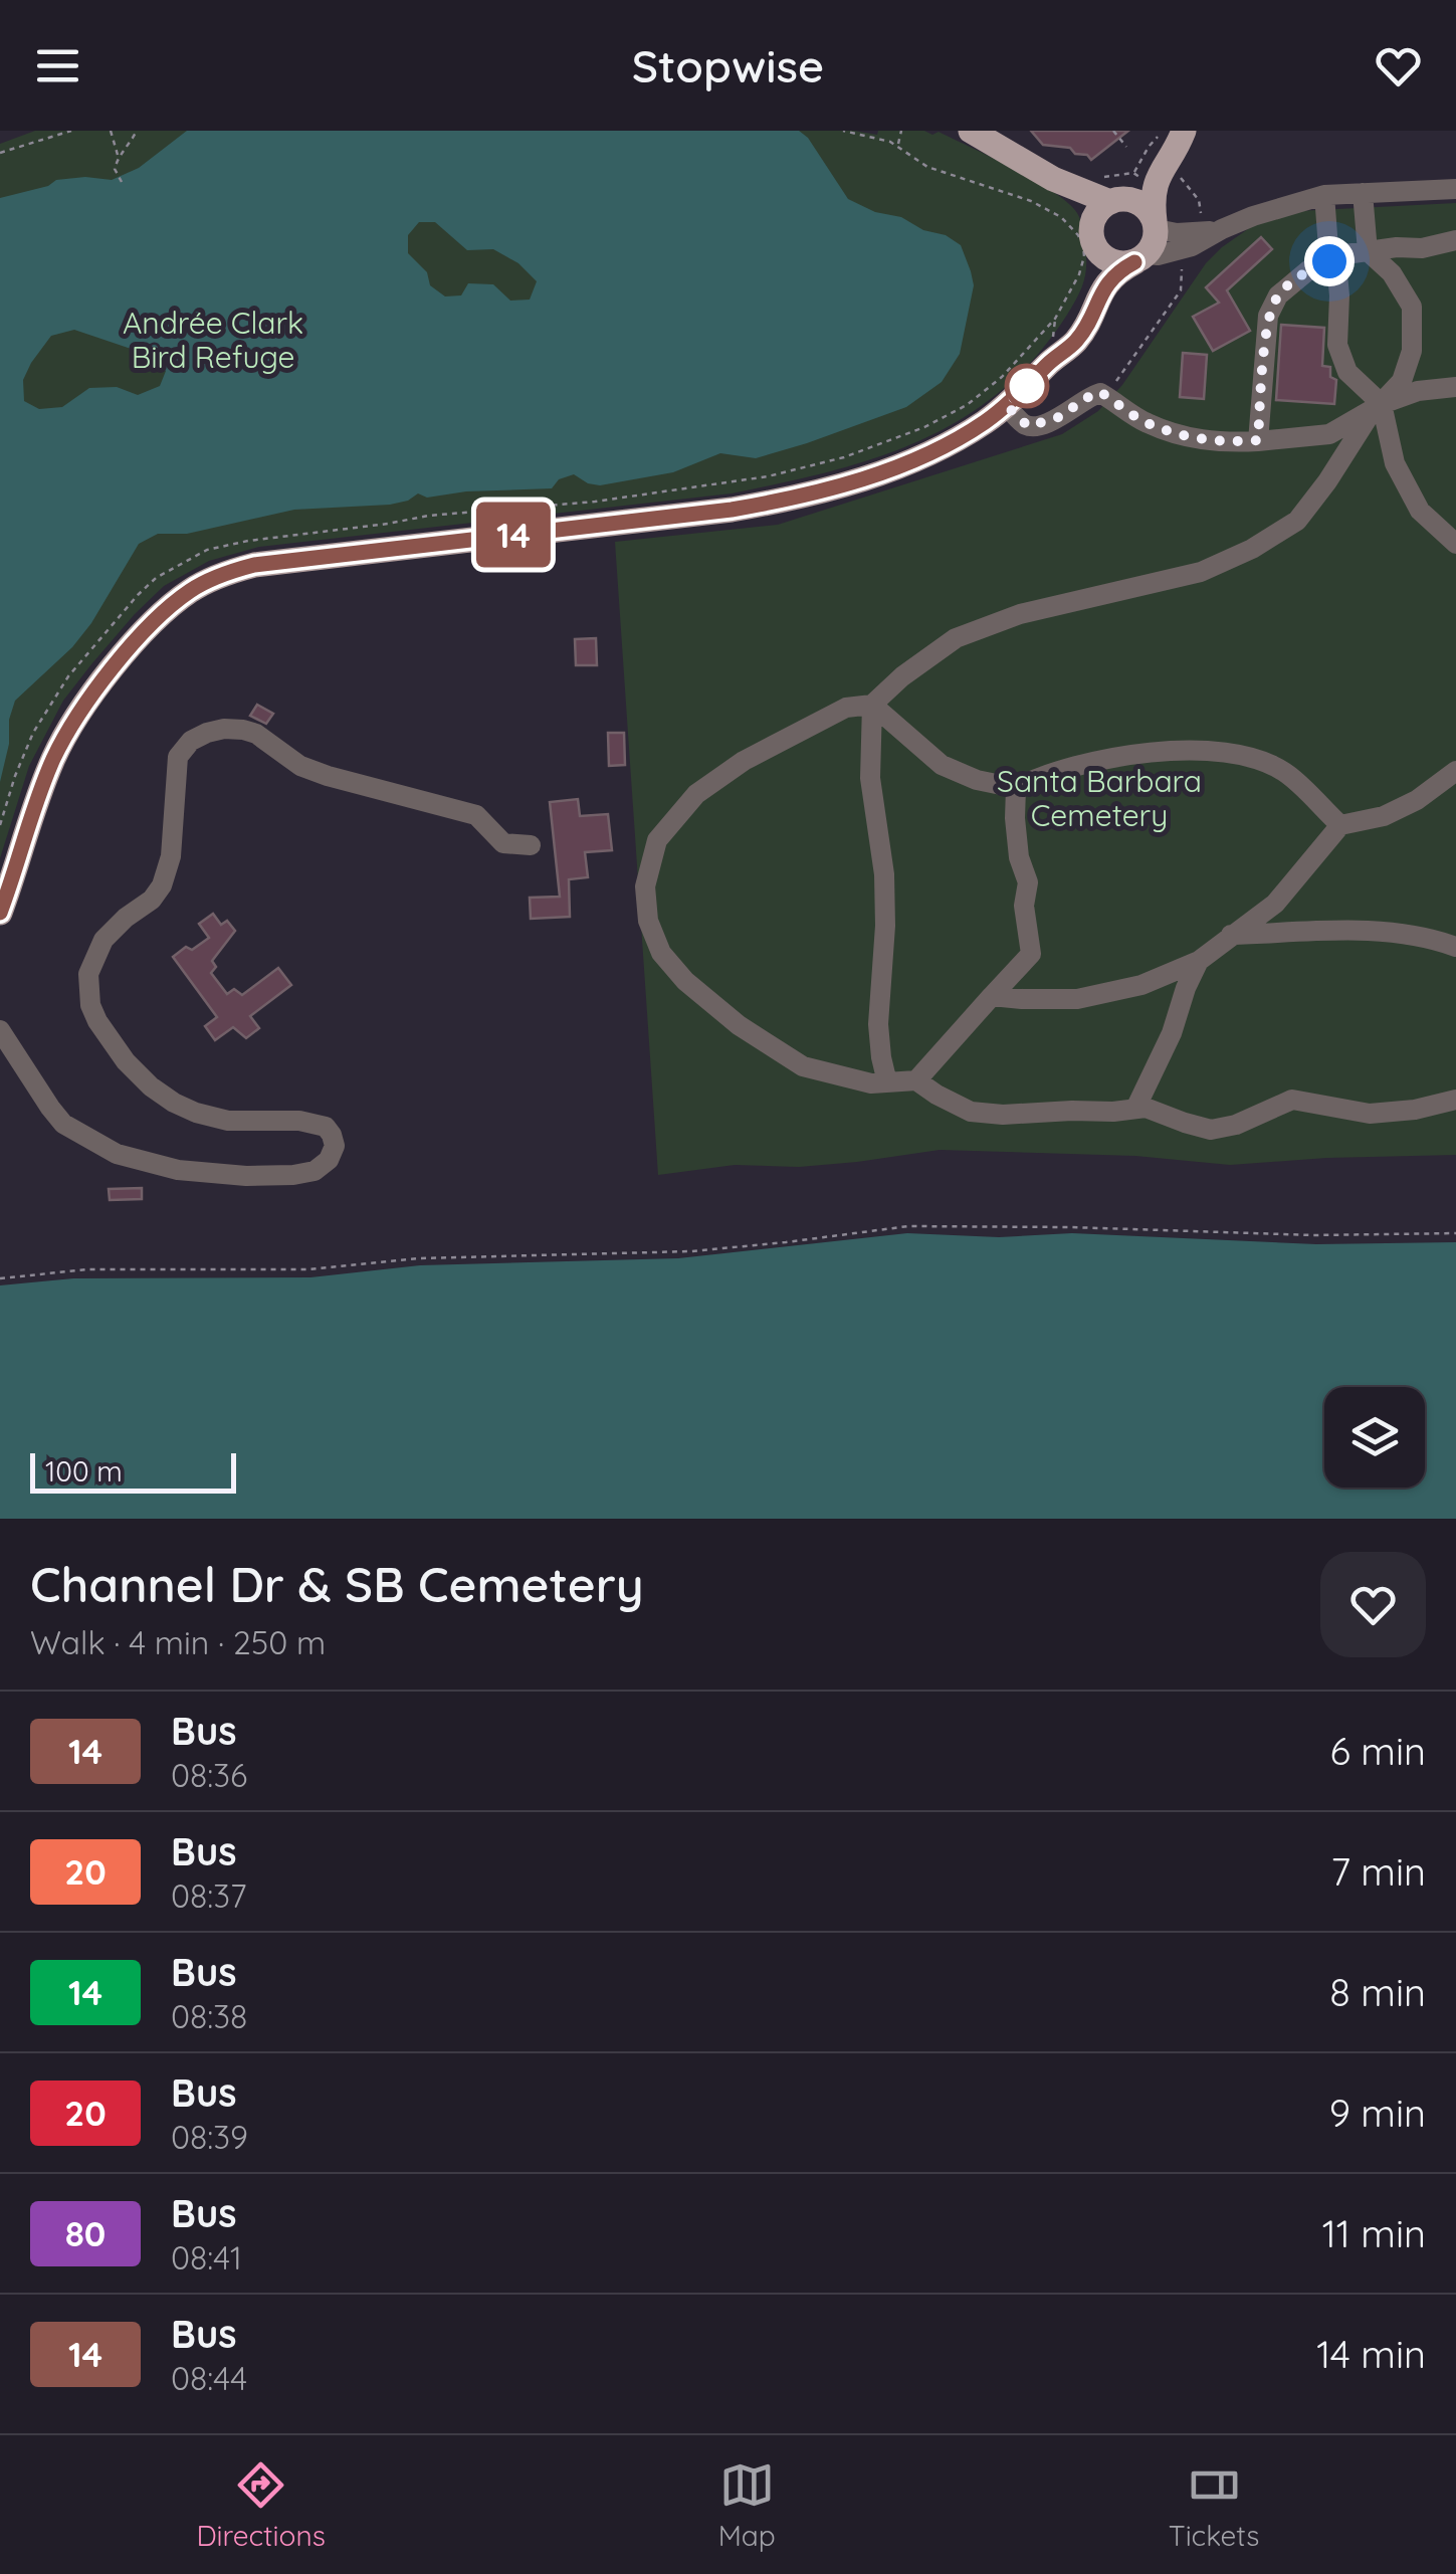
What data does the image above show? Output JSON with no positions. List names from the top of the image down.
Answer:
{
  "parks": ["Andrée Clark Bird Refuge", "Santa Barbara Cemetery"],
  "lines": ["bus line 14"],
  "scale_bar": "100 m",
  "page": {
    "header": "Stopwise",
    "on_map": "14",
    "scale": "100 m",
    "heading": ["Channel Dr & SB Cemetery", "Walk · 4 min · 250 m"],
    "list": [
      {
        "mark": "14",
        "name": "Bus",
        "note": "08:36",
        "value": "6 min"
      },
      {
        "mark": "20",
        "name": "Bus",
        "note": "08:37",
        "value": "7 min"
      },
      {
        "mark": "14",
        "name": "Bus",
        "note": "08:38",
        "value": "8 min"
      },
      {
        "mark": "20",
        "name": "Bus",
        "note": "08:39",
        "value": "9 min"
      },
      {
        "mark": "80",
        "name": "Bus",
        "note": "08:41",
        "value": "11 min"
      },
      {
        "mark": "14",
        "name": "Bus",
        "note": "08:44",
        "value": "14 min"
      }
    ],
    "tabs": ["Directions", "Map", "Tickets"]
  }
}
